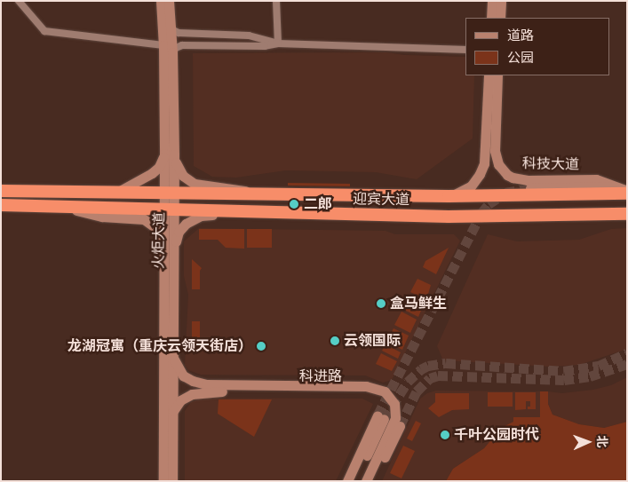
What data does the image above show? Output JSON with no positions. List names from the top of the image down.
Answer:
{
  "streets": {
    "highway": ["迎宾大道"],
    "main road": ["科技大道", "火炬大道", "科进路"]
  },
  "crossings": [
    ["科技大道", "迎宾大道"],
    ["迎宾大道", "火炬大道"],
    ["火炬大道", "科进路"]
  ],
  "places": [
    "二郎",
    "盒马鲜生",
    "云领国际",
    "龙湖冠寓（重庆云领天街店）",
    "千叶公园时代"
  ],
  "legend": ["道路", "公园"],
  "north": "right"
}
